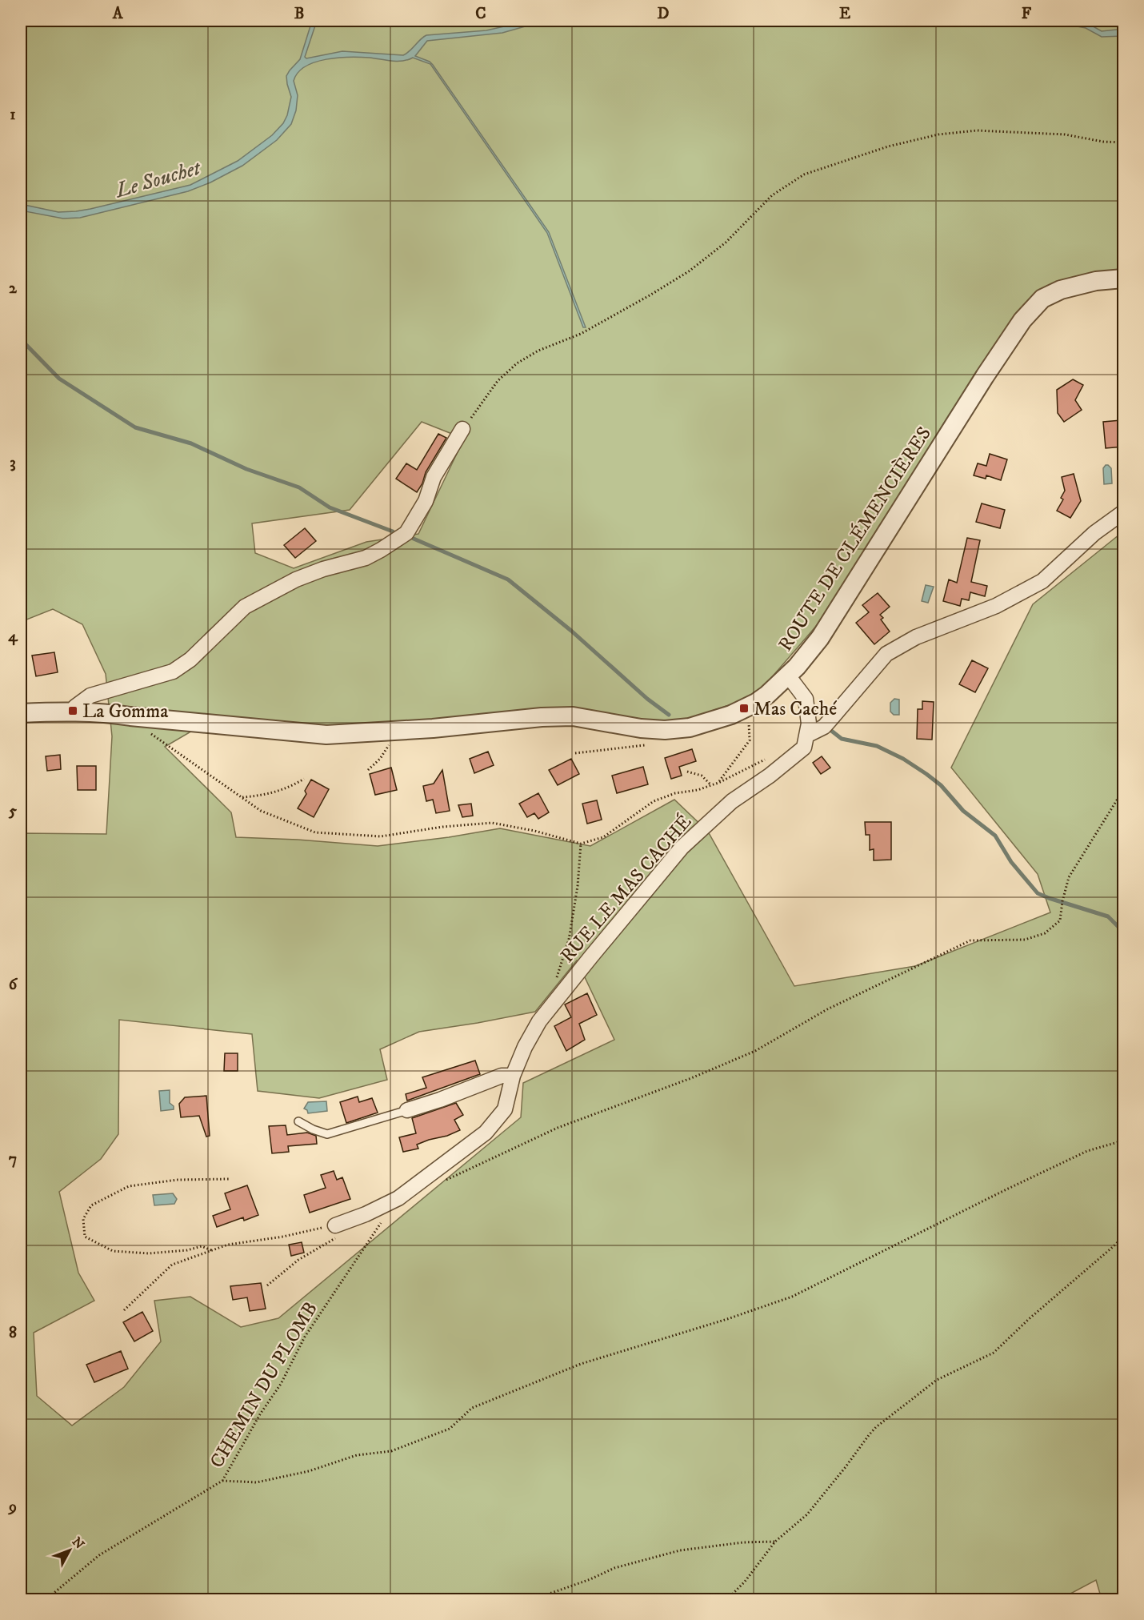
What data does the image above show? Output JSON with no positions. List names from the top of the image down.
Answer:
{
  "streets": {
    "street": ["ROUTE DE CLÉMENCIÈRES", "RUE LE MAS CACHÉ"],
    "path": ["CHEMIN DU PLOMB"]
  },
  "water": ["Le Souchet"],
  "places": {
    "transit": ["Mas Caché", "La Gomma"]
  },
  "north": "top right",
  "grid": {
    "columns": [
      "A",
      "B",
      "C",
      "D",
      "E",
      "F"
    ],
    "rows": [
      "1",
      "2",
      "3",
      "4",
      "5",
      "6",
      "7",
      "8",
      "9"
    ]
  }
}
